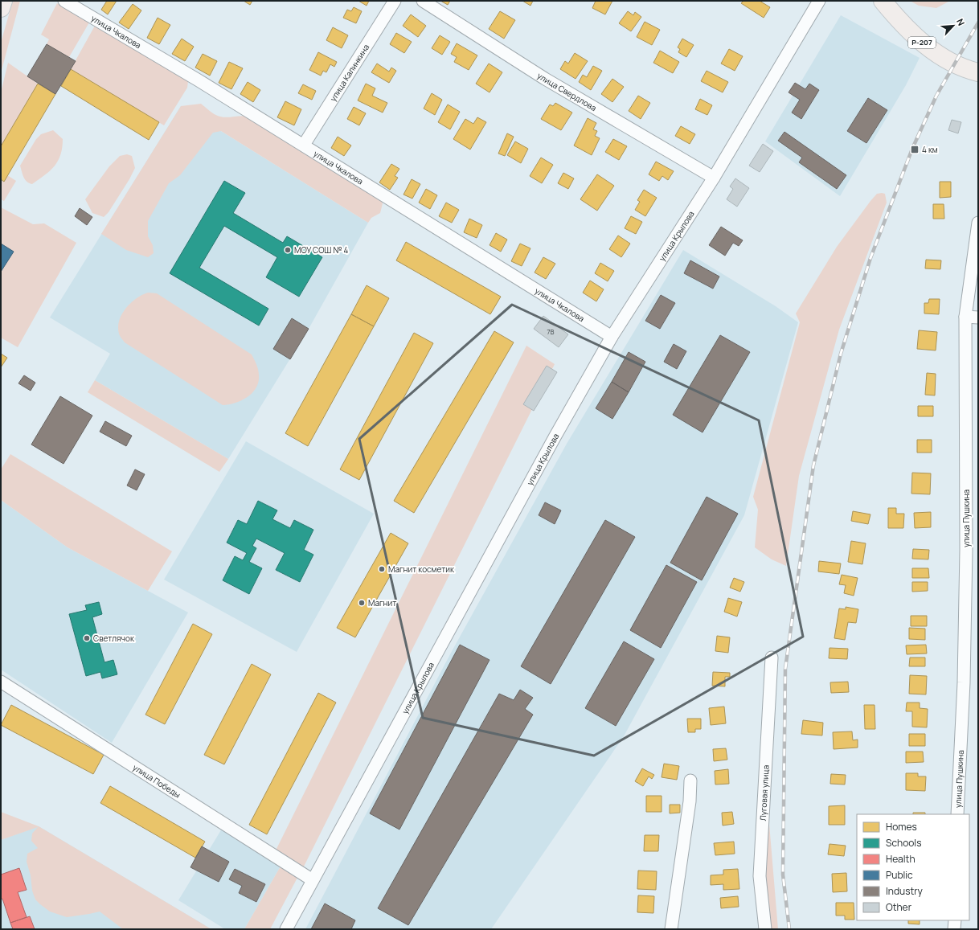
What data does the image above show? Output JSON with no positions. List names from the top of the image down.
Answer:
{
  "streets": {
    "main road": ["Р-207"],
    "street": [
      "улица Чкалова",
      "улица Калинкина",
      "улица Свердлова",
      "улица Крылова",
      "улица Пушкина",
      "улица Победы",
      "Луговая улица"
    ]
  },
  "crossings": [
    ["улица Чкалова", "улица Калинкина"],
    ["улица Чкалова", "улица Крылова"],
    ["улица Свердлова", "улица Крылова"],
    ["улица Крылова", "улица Победы"]
  ],
  "places": {
    "transit": ["4 км"],
    "other": [
      "МОУ СОШ № 4",
      "Магнит косметик",
      "Магнит",
      "Светлячок"
    ]
  },
  "house_numbers": ["7В"],
  "legend": [
    "Homes",
    "Schools",
    "Health",
    "Public",
    "Industry",
    "Other"
  ],
  "north": "top right"
}
